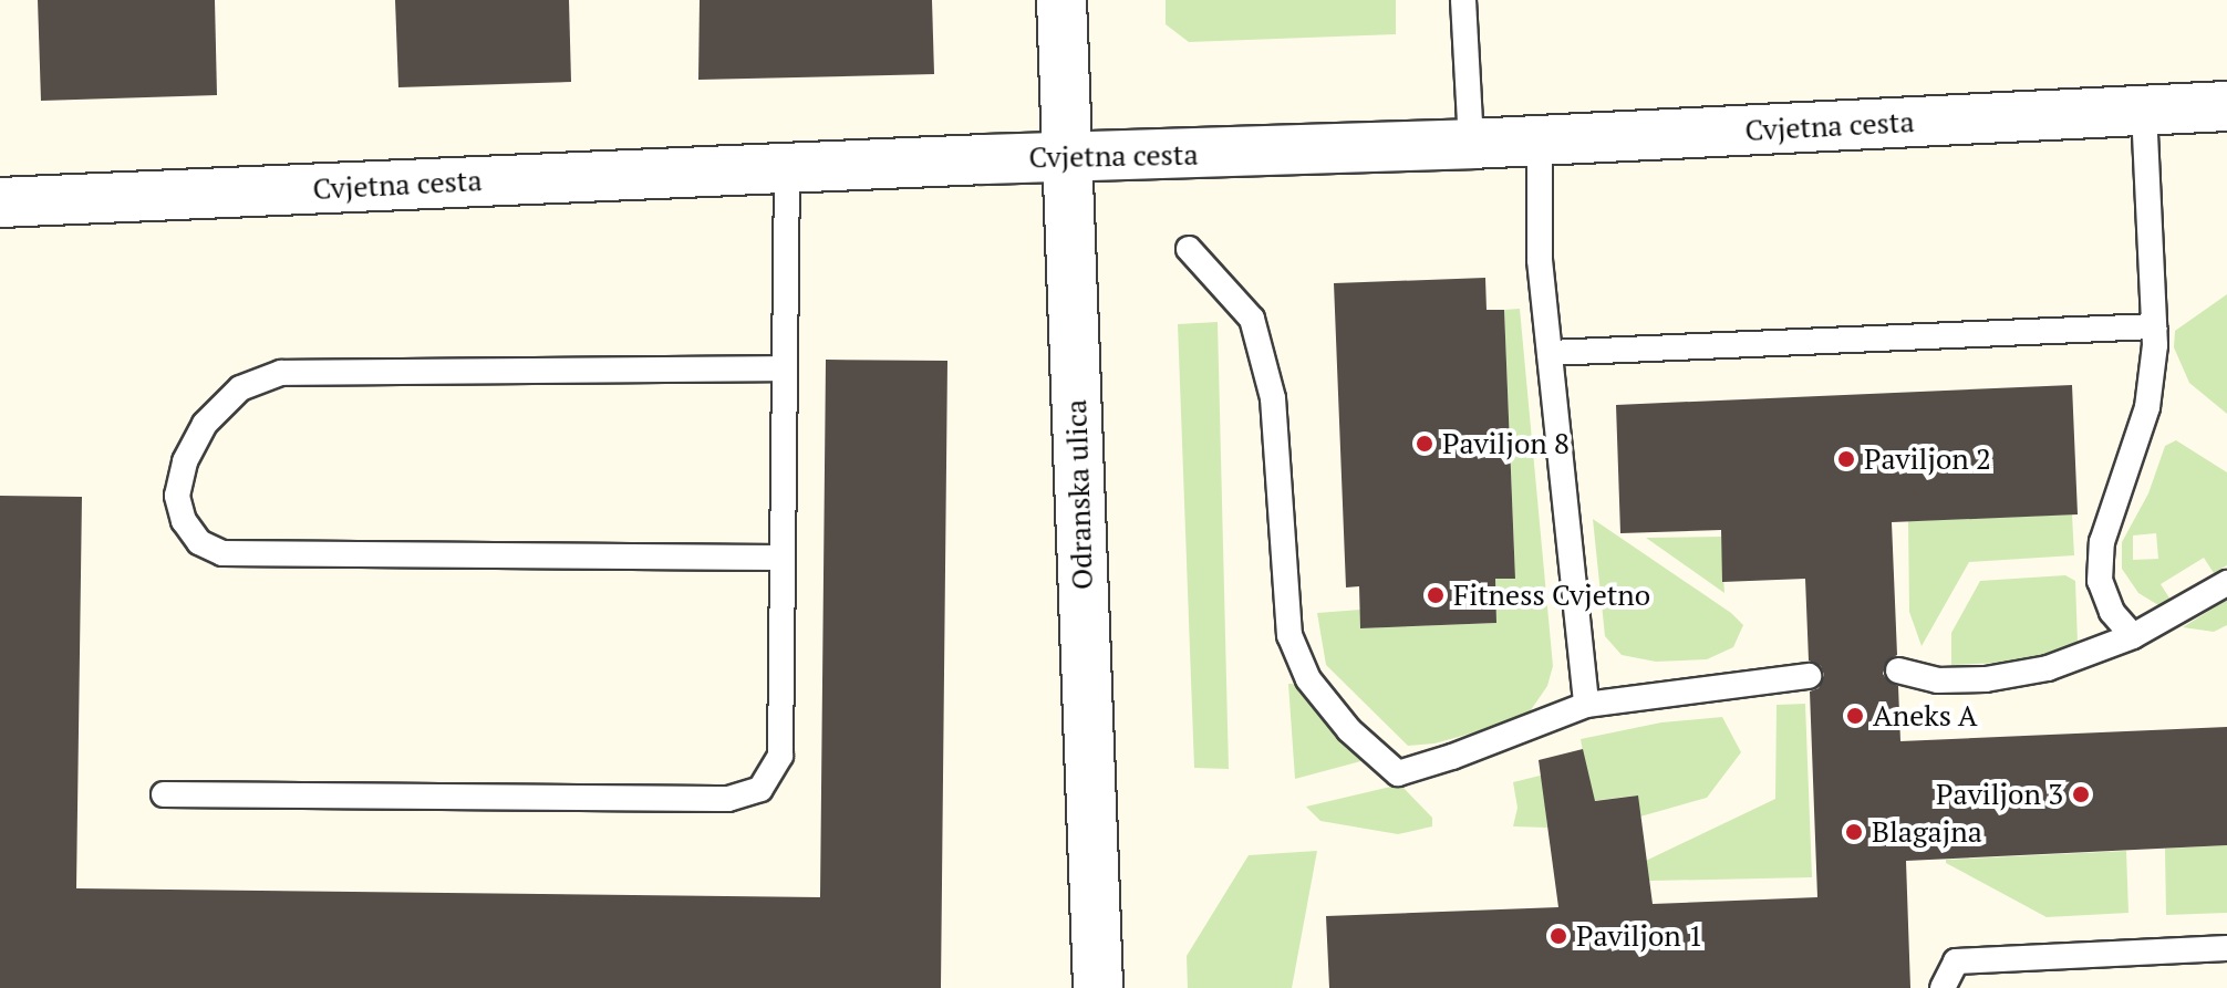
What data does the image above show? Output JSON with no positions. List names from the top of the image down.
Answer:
{
  "streets": {
    "street": ["Cvjetna cesta", "Odranska ulica"]
  },
  "crossings": [
    ["Cvjetna cesta", "Odranska ulica"]
  ],
  "places": [
    "Paviljon 8",
    "Paviljon 2",
    "Fitness Cvjetno",
    "Aneks A",
    "Paviljon 3",
    "Blagajna",
    "Paviljon 1"
  ]
}
